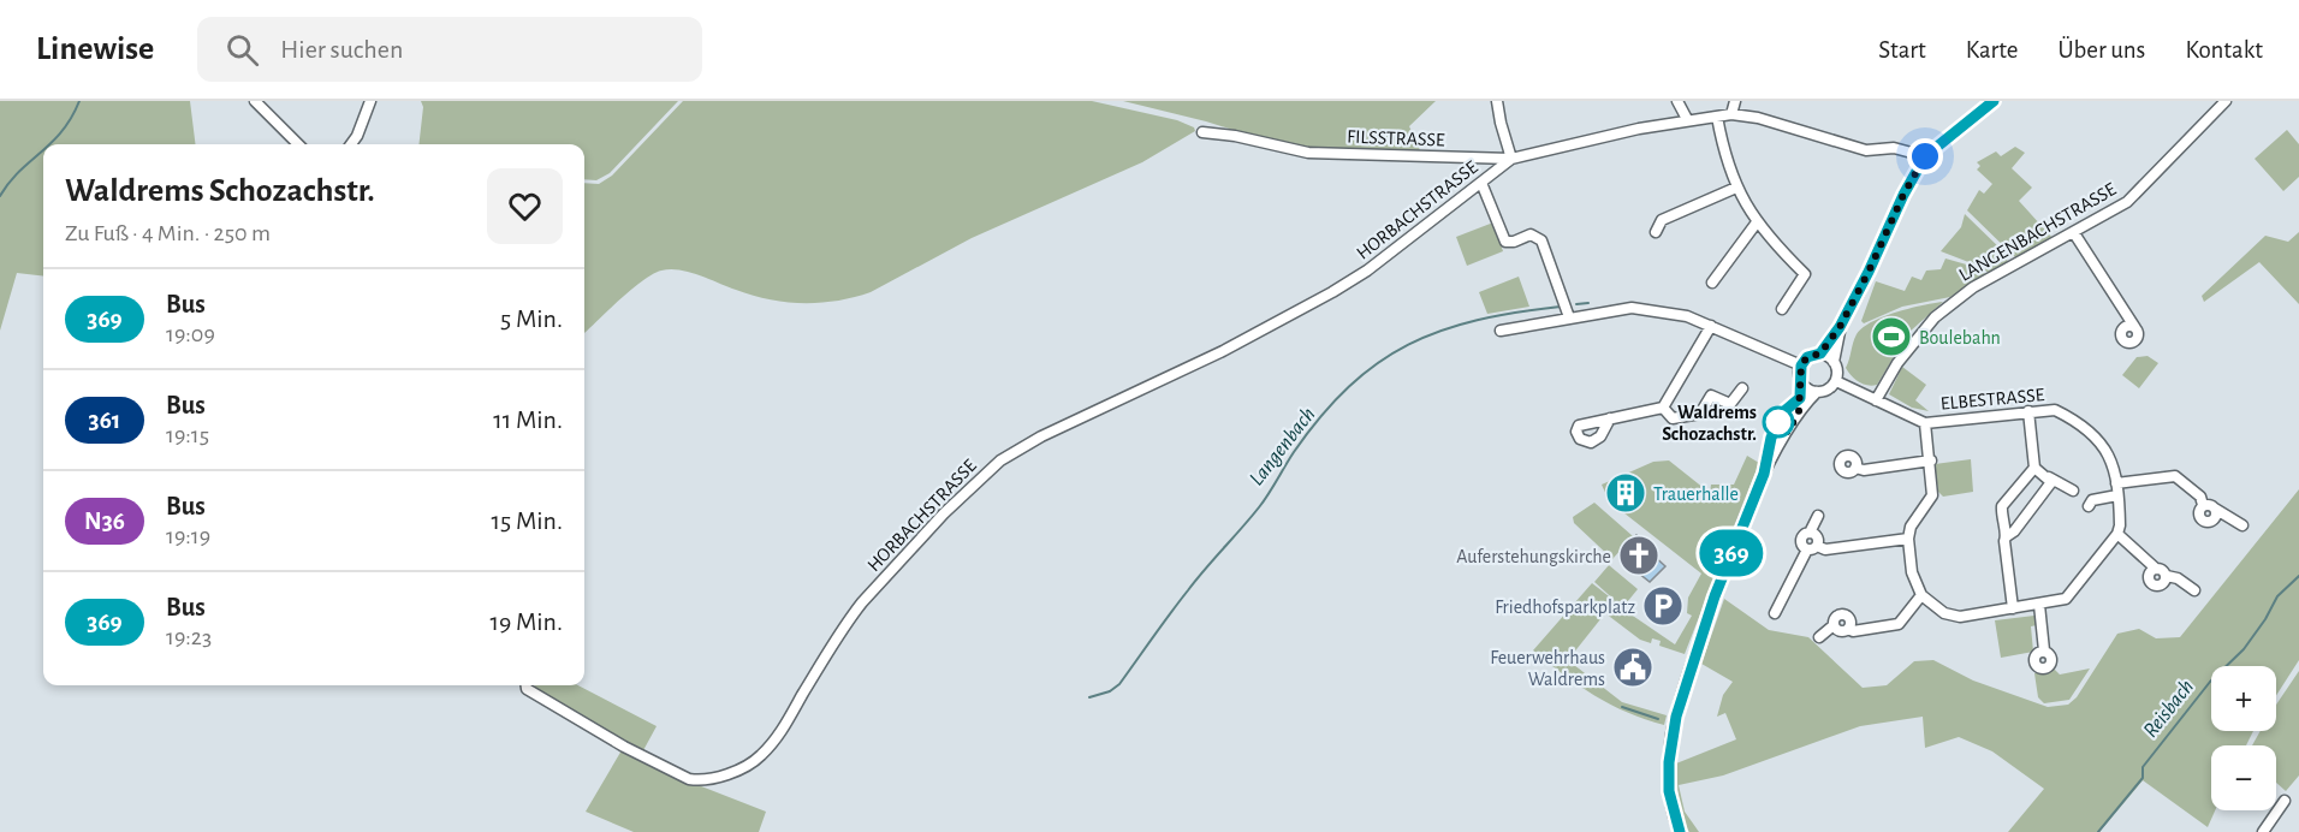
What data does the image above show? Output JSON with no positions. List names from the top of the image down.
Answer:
{
  "streets": {
    "street": [
      "FILSSTRASSE",
      "HORBACHSTRASSE",
      "LANGENBACHSTRASSE",
      "ELBESTRASSE"
    ]
  },
  "crossings": [
    ["FILSSTRASSE", "HORBACHSTRASSE"],
    ["LANGENBACHSTRASSE", "ELBESTRASSE"]
  ],
  "water": ["Langenbach", "Reisbach"],
  "places": {
    "sports": ["Boulebahn"],
    "other": ["Waldrems Schozachstr."],
    "building": ["Trauerhalle"],
    "church": ["Auferstehungskirche"],
    "parking": ["Friedhofsparkplatz"],
    "public building": ["Feuerwehrhaus Waldrems"]
  },
  "lines": ["bus line 369"],
  "page": {
    "header": "Linewise",
    "search": "Hier suchen",
    "nav": [
      "Start",
      "Karte",
      "Über uns",
      "Kontakt"
    ],
    "on_map": "369",
    "heading": ["Waldrems Schozachstr.", "Zu Fuß · 4 Min. · 250 m"],
    "list": [
      {
        "mark": "369",
        "name": "Bus",
        "note": "19:09",
        "value": "5 Min."
      },
      {
        "mark": "361",
        "name": "Bus",
        "note": "19:15",
        "value": "11 Min."
      },
      {
        "mark": "N36",
        "name": "Bus",
        "note": "19:19",
        "value": "15 Min."
      },
      {
        "mark": "369",
        "name": "Bus",
        "note": "19:23",
        "value": "19 Min."
      }
    ],
    "map_buttons": ["+", "−"]
  }
}
